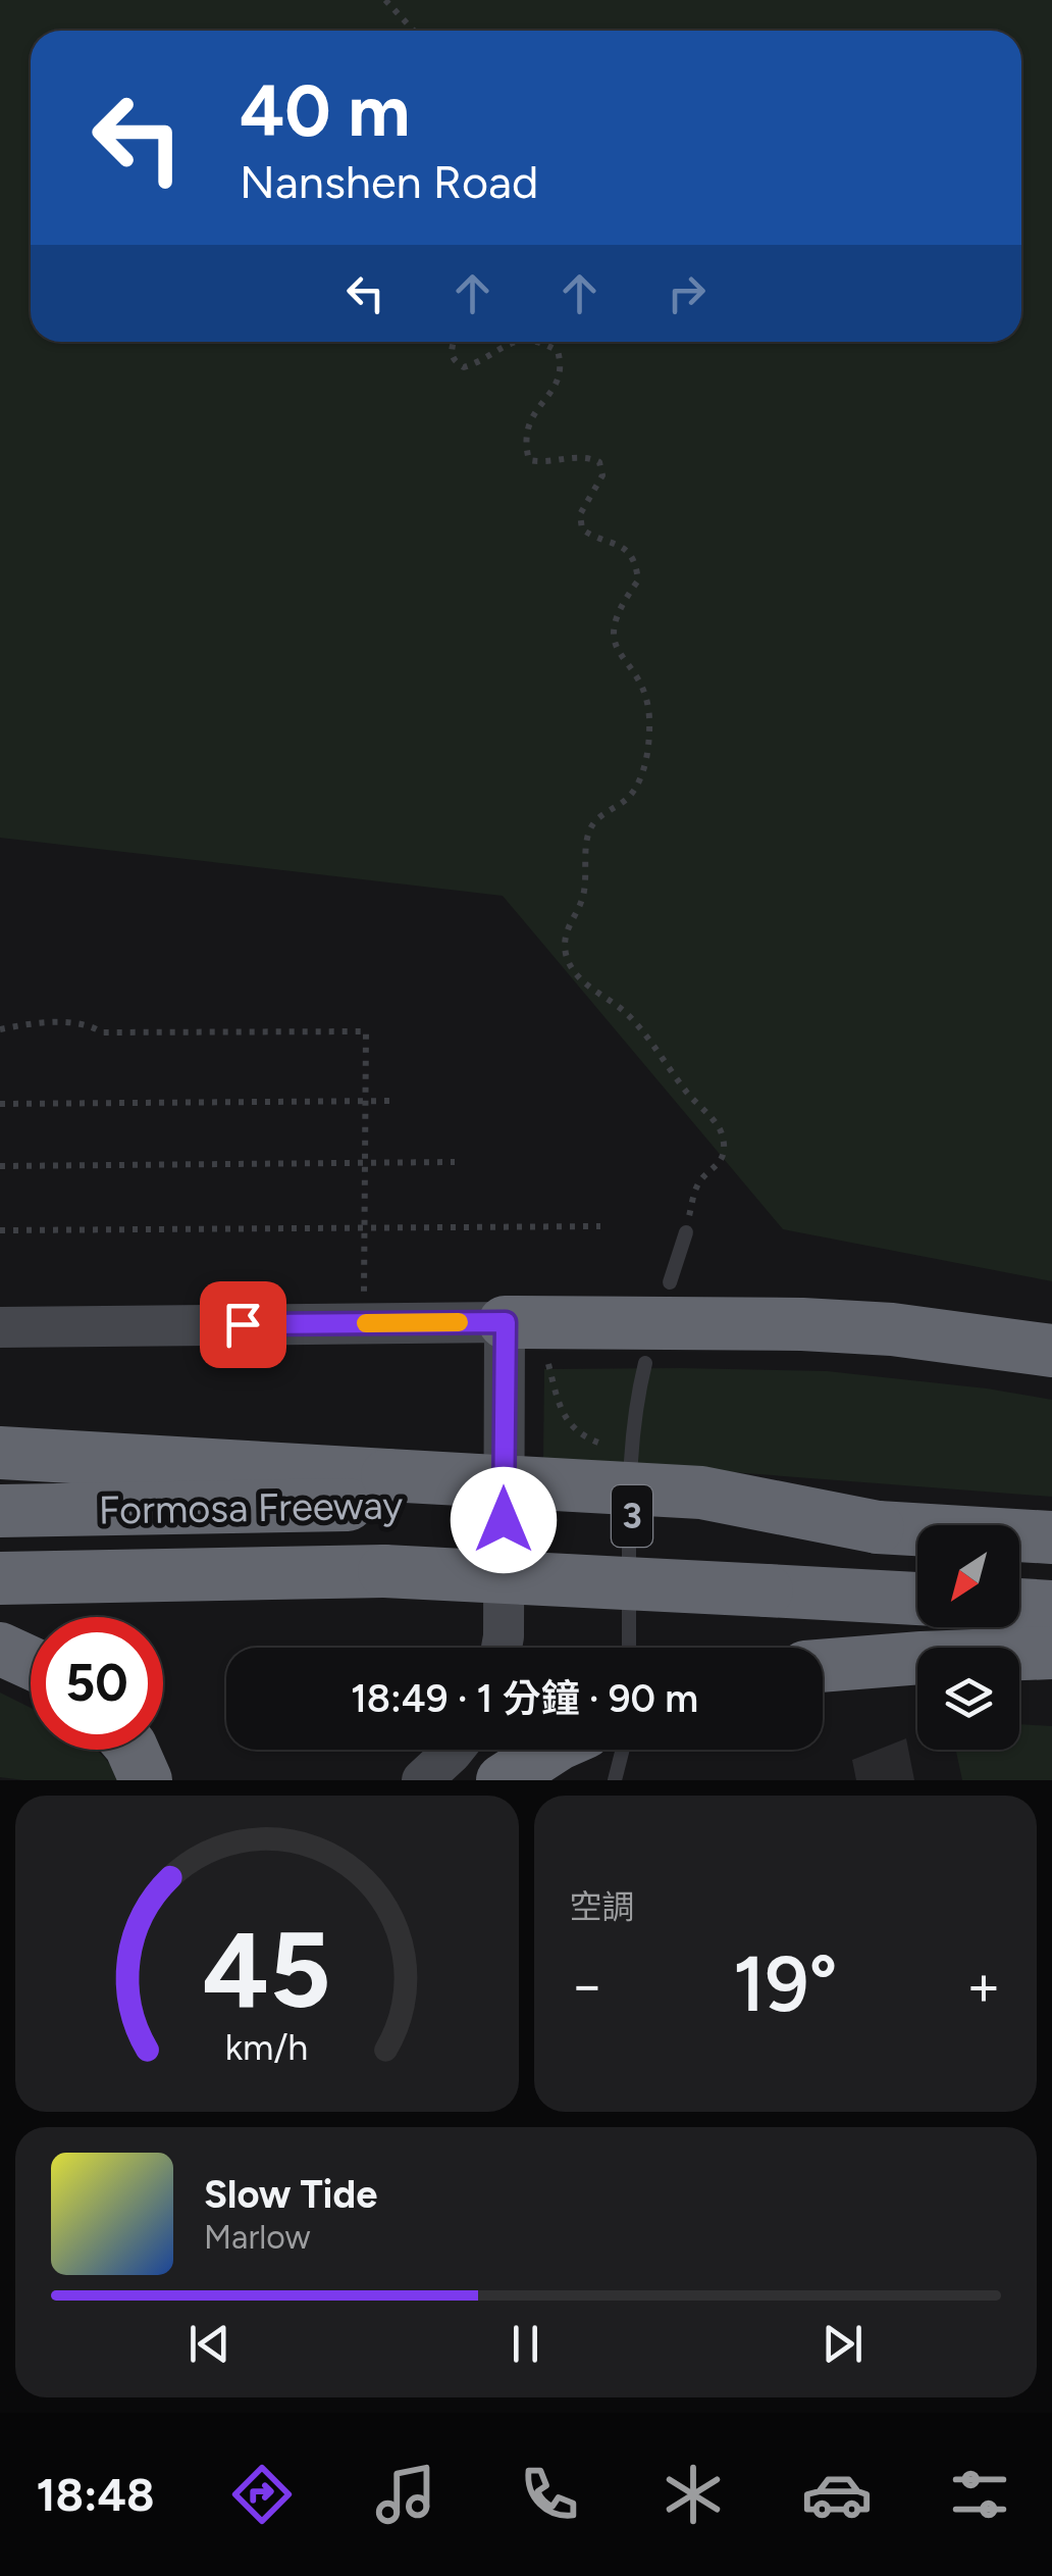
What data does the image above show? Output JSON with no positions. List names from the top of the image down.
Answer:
{
  "streets": {
    "highway": ["Formosa Freeway", "3"]
  },
  "north": "bottom left",
  "page": {
    "turn": ["40 m", "Nanshen Road"],
    "limit": "50",
    "trip": "18:49 · 1 分鐘 · 90 m",
    "tile": "空調",
    "heat": ["−", "19°", "+"],
    "song": ["Slow Tide", "Marlow"],
    "tabs": "18:48",
    "gauge": ["45", "km/h"]
  }
}
